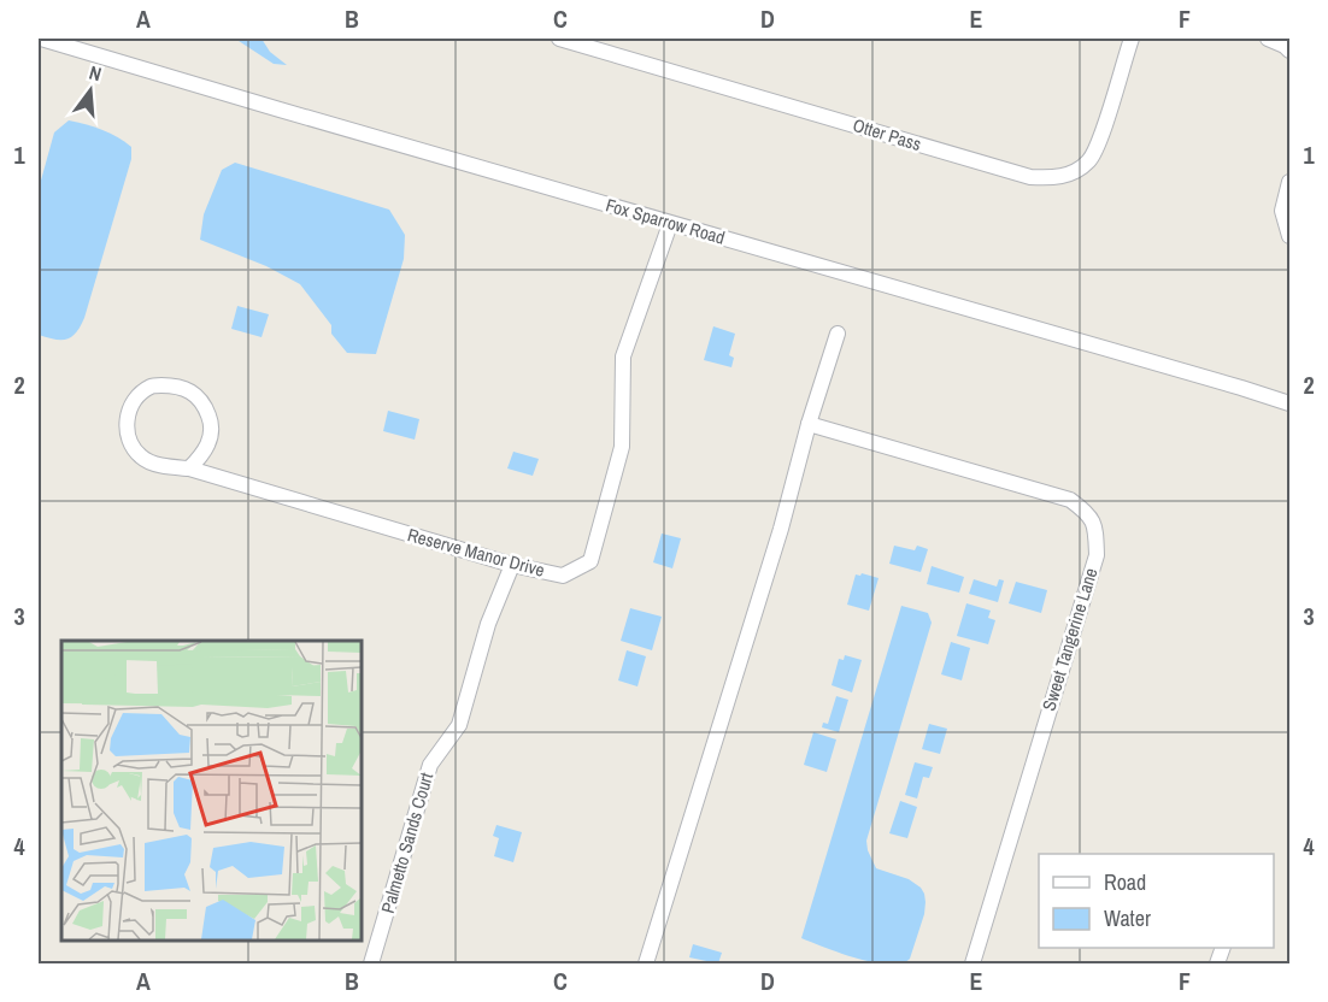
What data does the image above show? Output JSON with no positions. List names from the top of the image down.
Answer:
{
  "streets": {
    "street": [
      "Otter Pass",
      "Fox Sparrow Road",
      "Reserve Manor Drive",
      "Sweet Tangerine Lane",
      "Palmetto Sands Court"
    ]
  },
  "crossings": [
    ["Fox Sparrow Road", "Reserve Manor Drive"],
    ["Reserve Manor Drive", "Palmetto Sands Court"]
  ],
  "legend": ["Road", "Water"],
  "north": "top",
  "grid": {
    "columns": [
      "A",
      "B",
      "C",
      "D",
      "E",
      "F"
    ],
    "rows": [
      "1",
      "2",
      "3",
      "4"
    ]
  }
}
